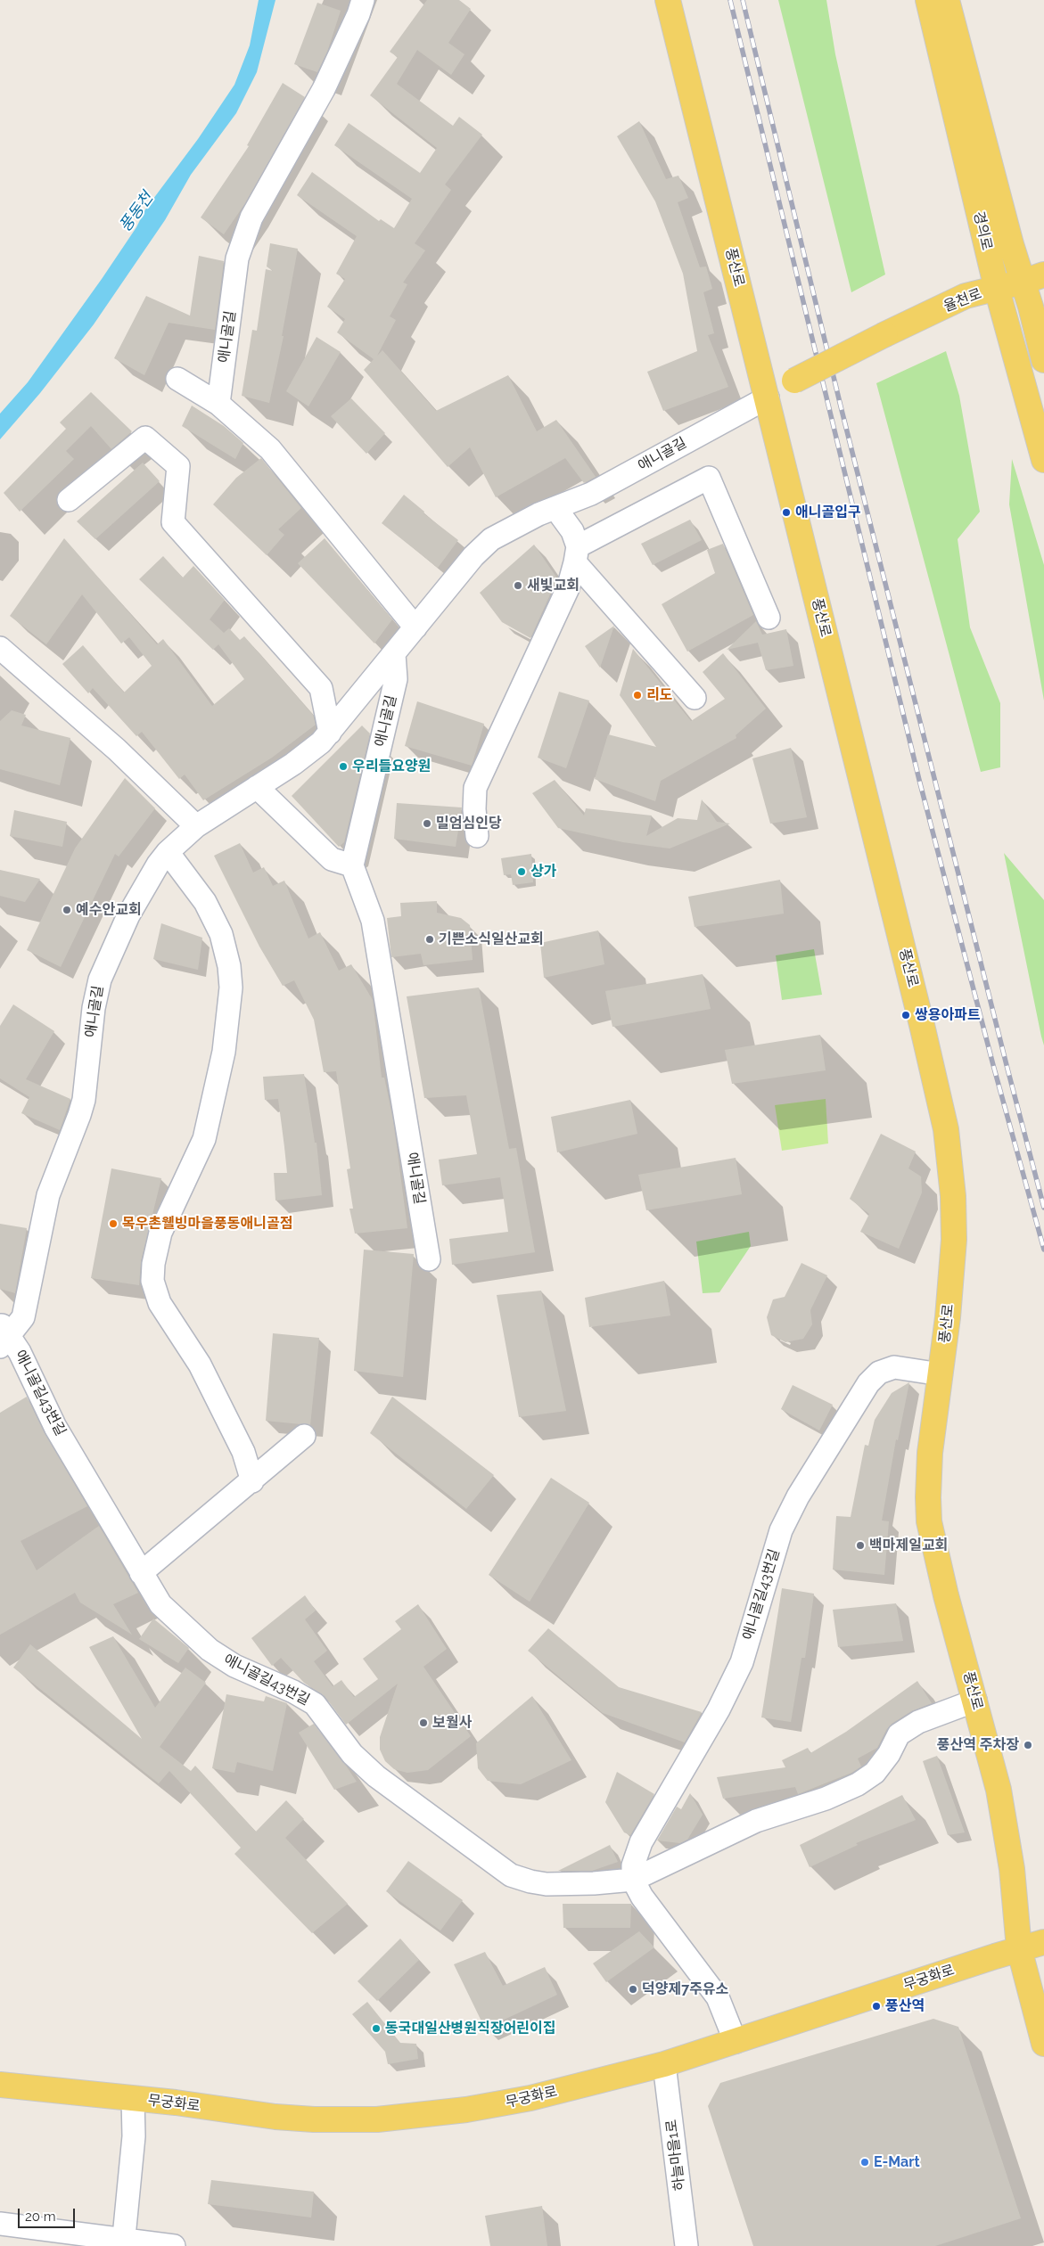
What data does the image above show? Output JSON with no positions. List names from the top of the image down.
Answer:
{
  "streets": {
    "main road": [
      "경의로",
      "풍산로",
      "율천로",
      "무궁화로"
    ],
    "street": ["애니골길", "애니골길43번길", "하늘마을1로"]
  },
  "crossings": [
    ["경의로", "율천로"],
    ["풍산로", "율천로"],
    ["풍산로", "애니골길"],
    ["풍산로", "애니골길43번길"],
    ["풍산로", "무궁화로"],
    ["율천로", "애니골길"],
    ["애니골길", "애니골길43번길"],
    ["무궁화로", "하늘마을1로"]
  ],
  "water": ["풍동천"],
  "places": [
    "애니골입구",
    "새빛교회",
    "리도",
    "우리들요양원",
    "밀엄심인당",
    "상가",
    "예수안교회",
    "기쁜소식일산교회",
    "쌍용아파트",
    "목우촌웰빙마을풍동애니골점",
    "백마제일교회",
    "보월사",
    "풍산역 주차장",
    "덕양제7주유소",
    "풍산역",
    "동국대일산병원직장어린이집",
    "E-Mart"
  ],
  "scale_bar": "20 m"
}
